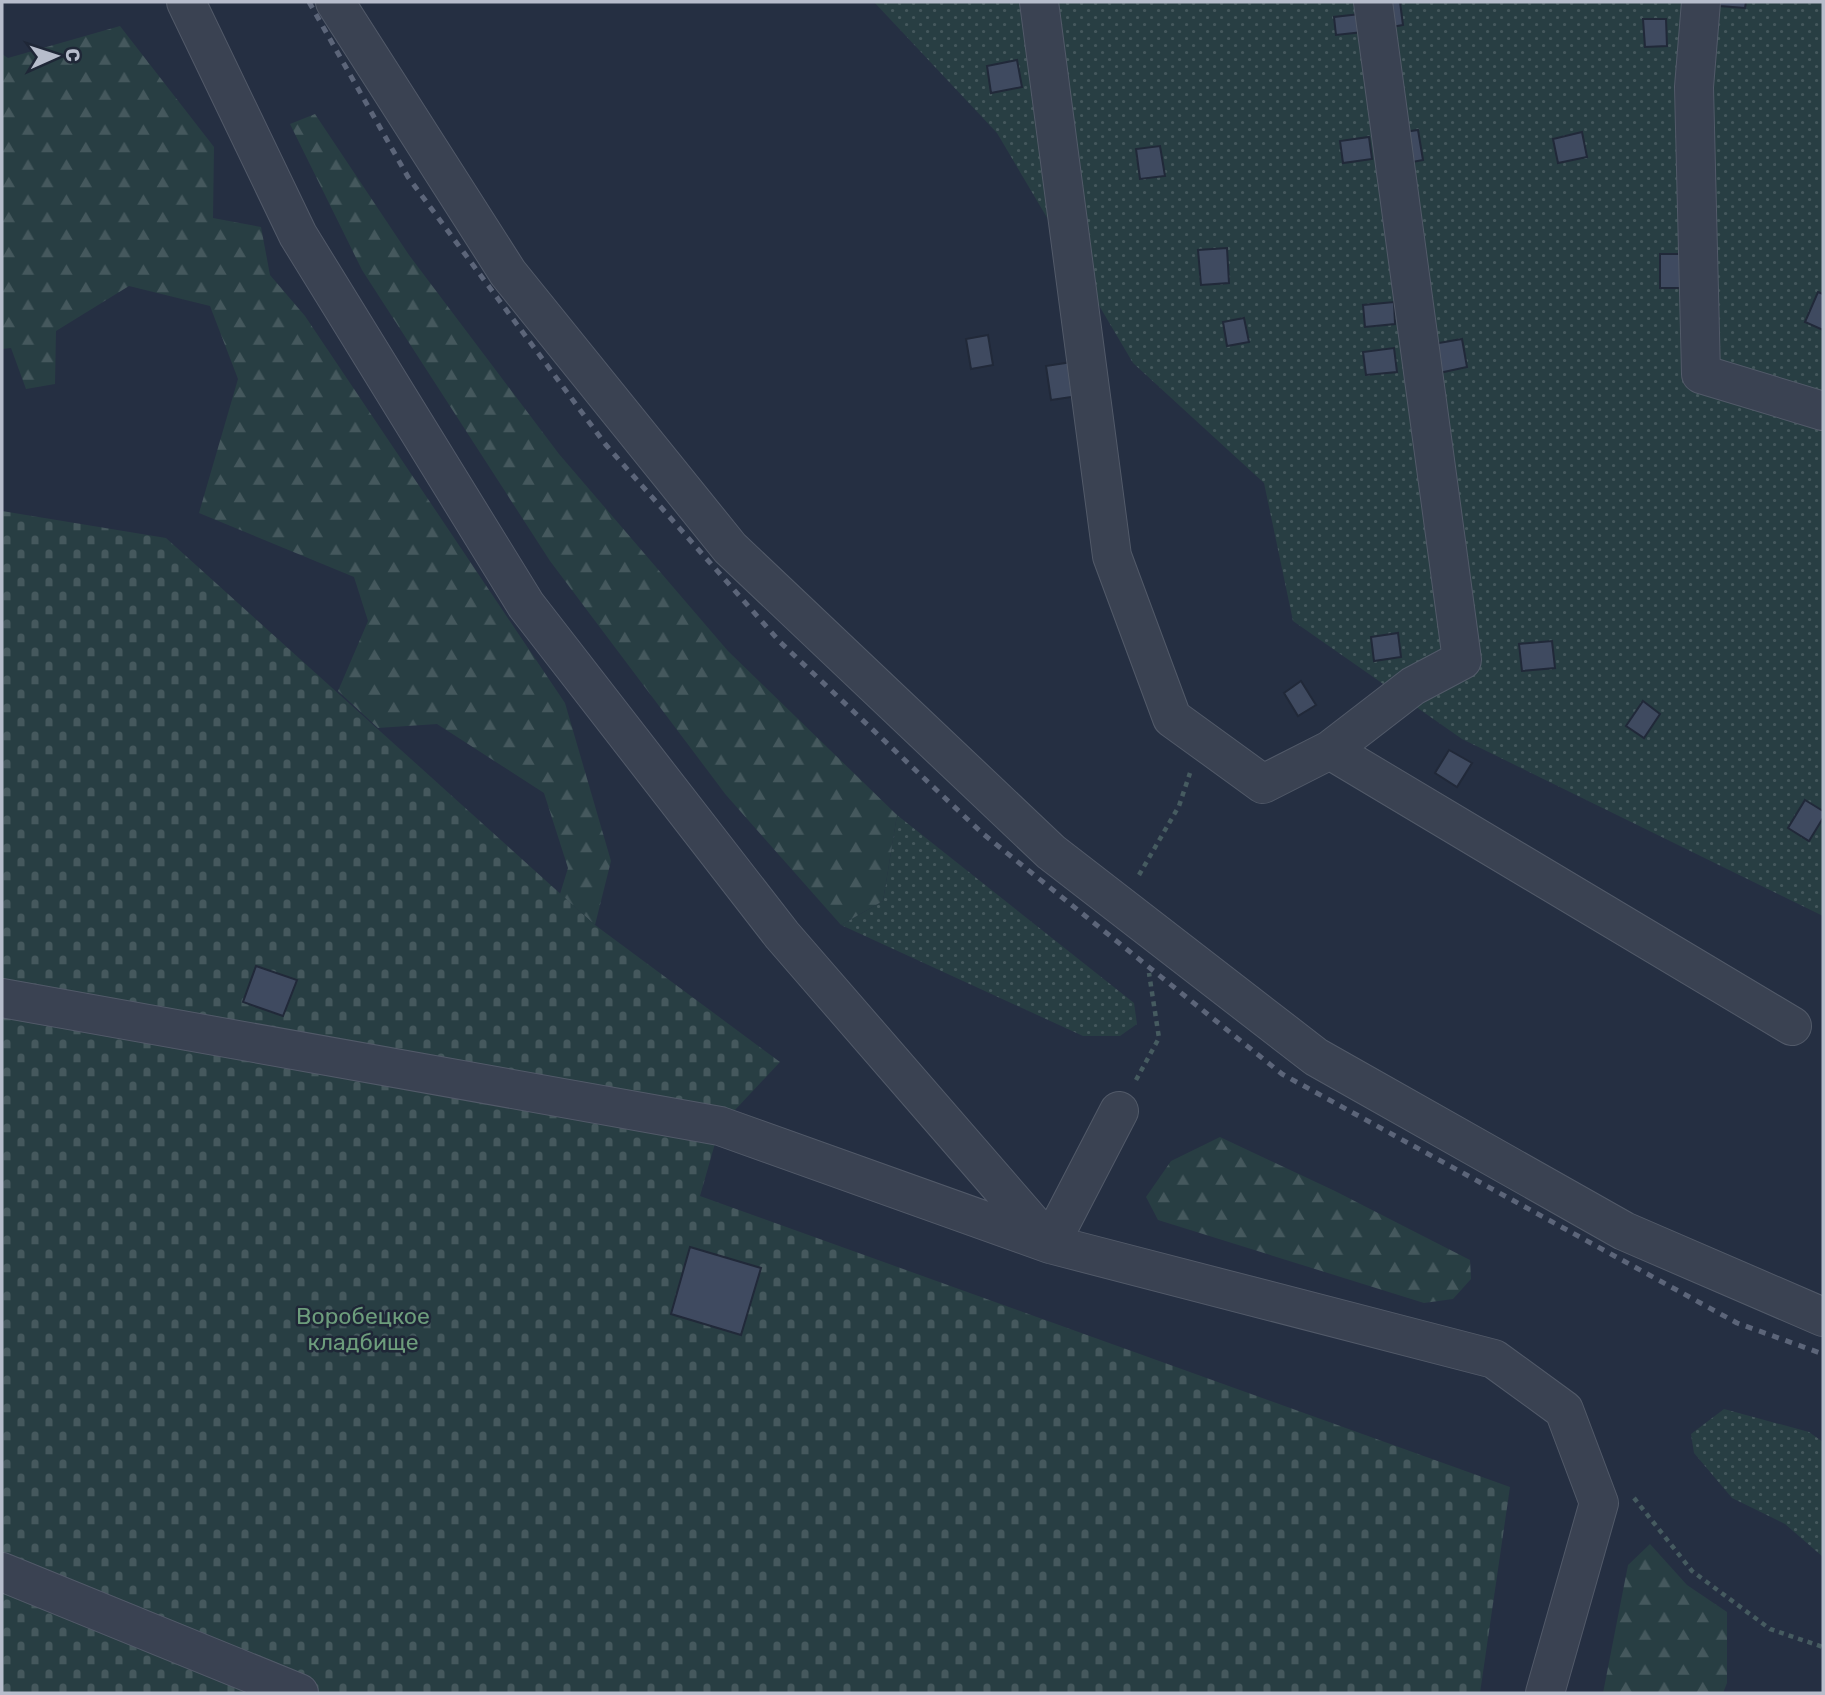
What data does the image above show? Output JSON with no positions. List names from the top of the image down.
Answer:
{
  "parks": ["Воробецкое кладбище"],
  "north": "right"
}
